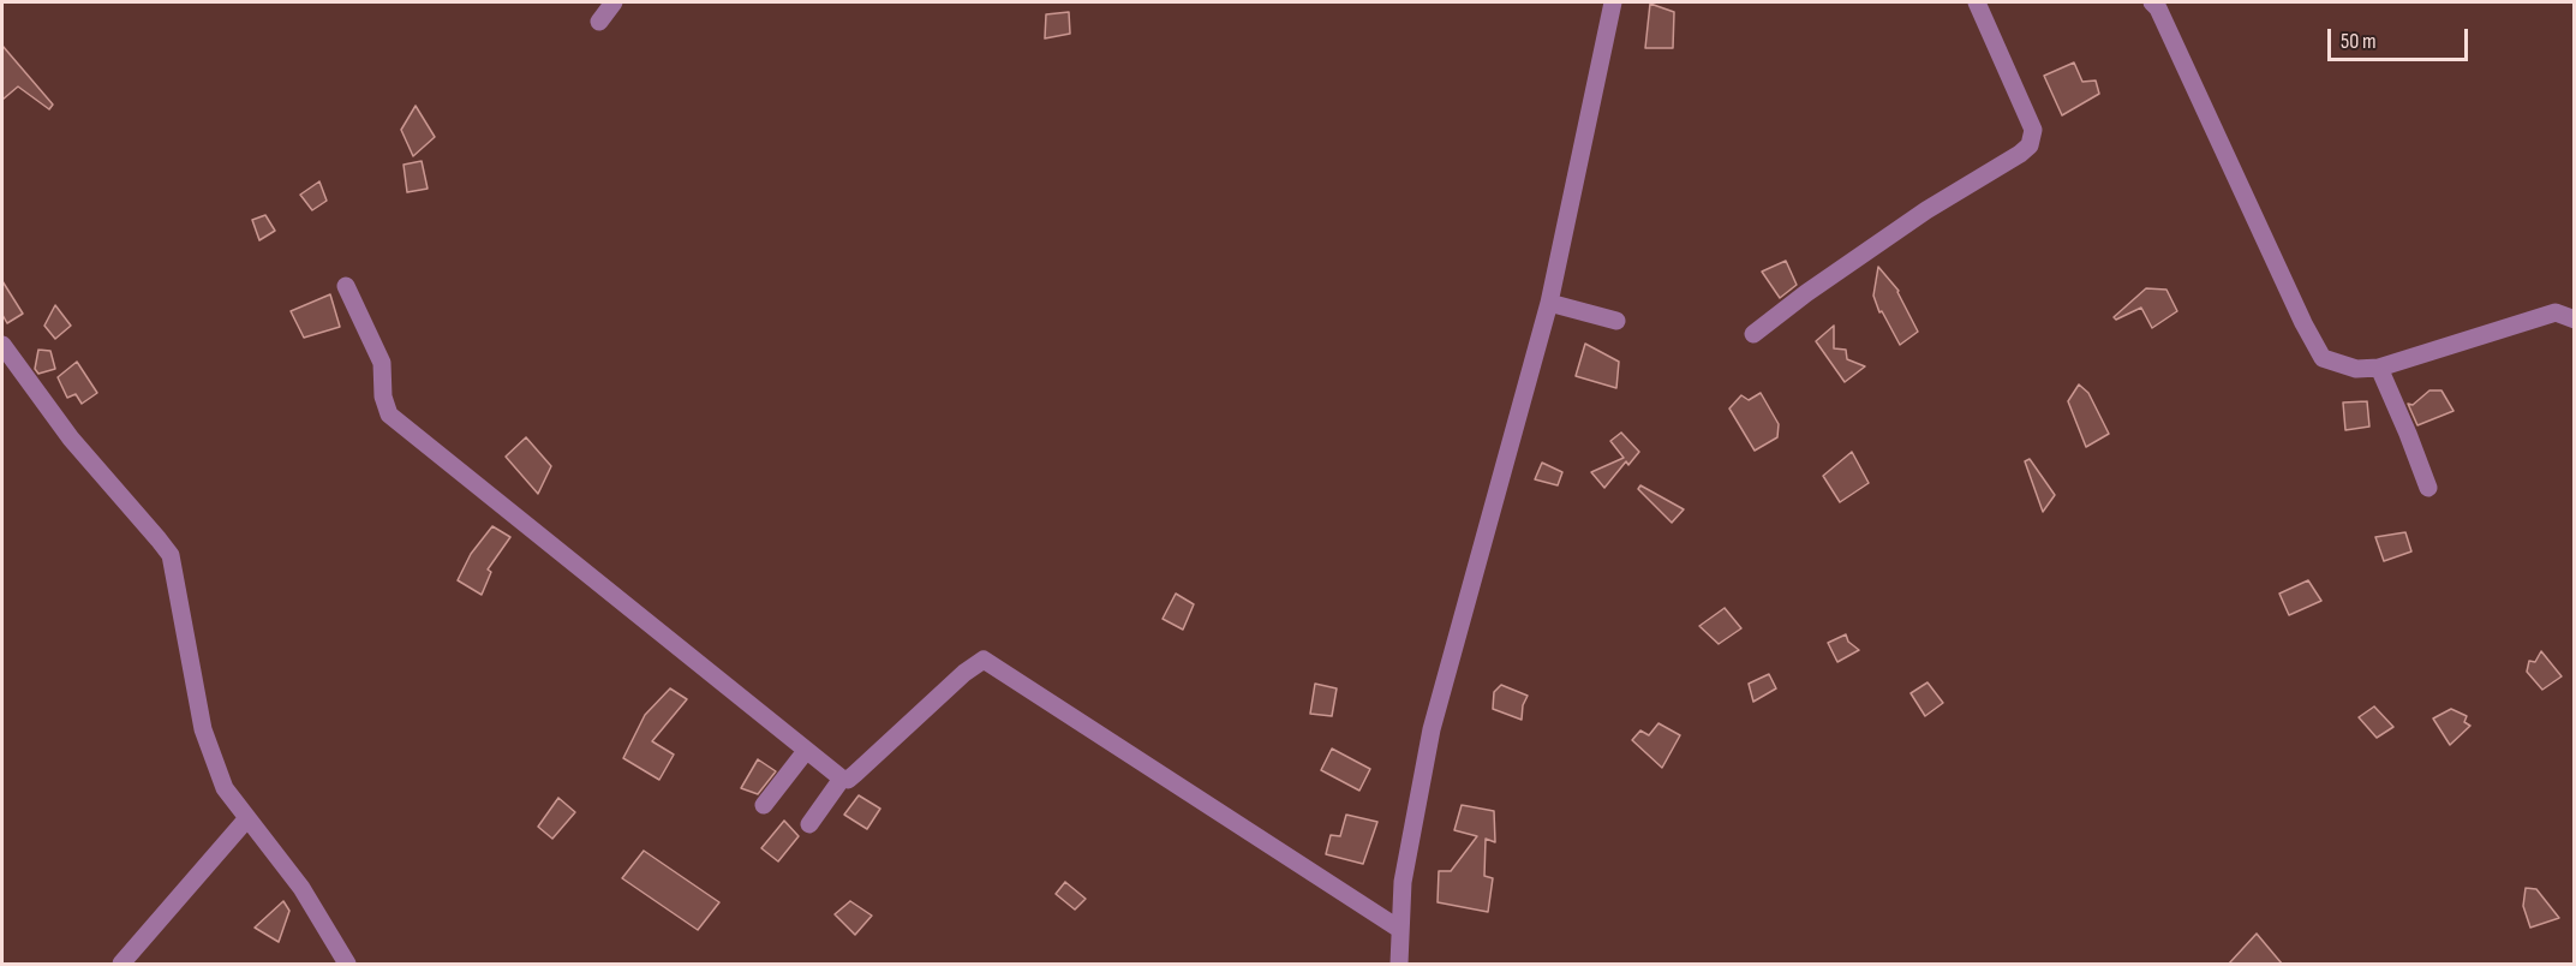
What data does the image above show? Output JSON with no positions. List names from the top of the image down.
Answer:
{
  "scale_bar": "50 m"
}
